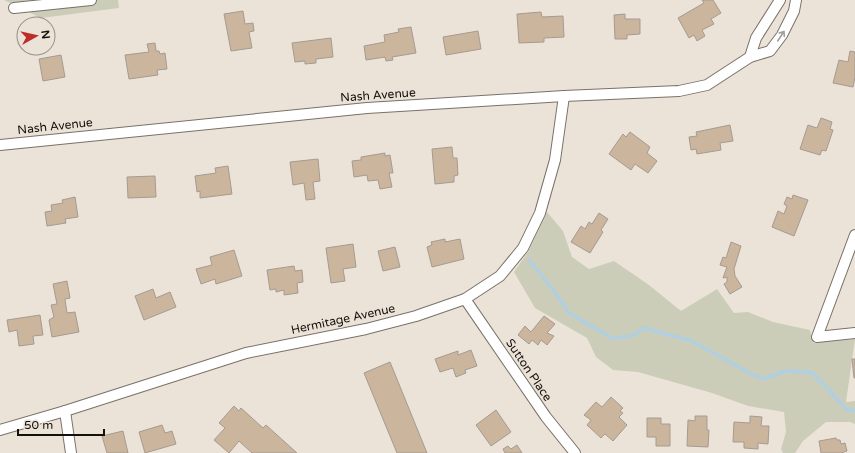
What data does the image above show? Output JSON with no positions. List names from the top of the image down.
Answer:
{
  "streets": {
    "street": ["Nash Avenue", "Hermitage Avenue", "Sutton Place"]
  },
  "crossings": [
    ["Nash Avenue", "Hermitage Avenue"],
    ["Hermitage Avenue", "Sutton Place"]
  ],
  "scale_bar": "50 m",
  "north": "right"
}
